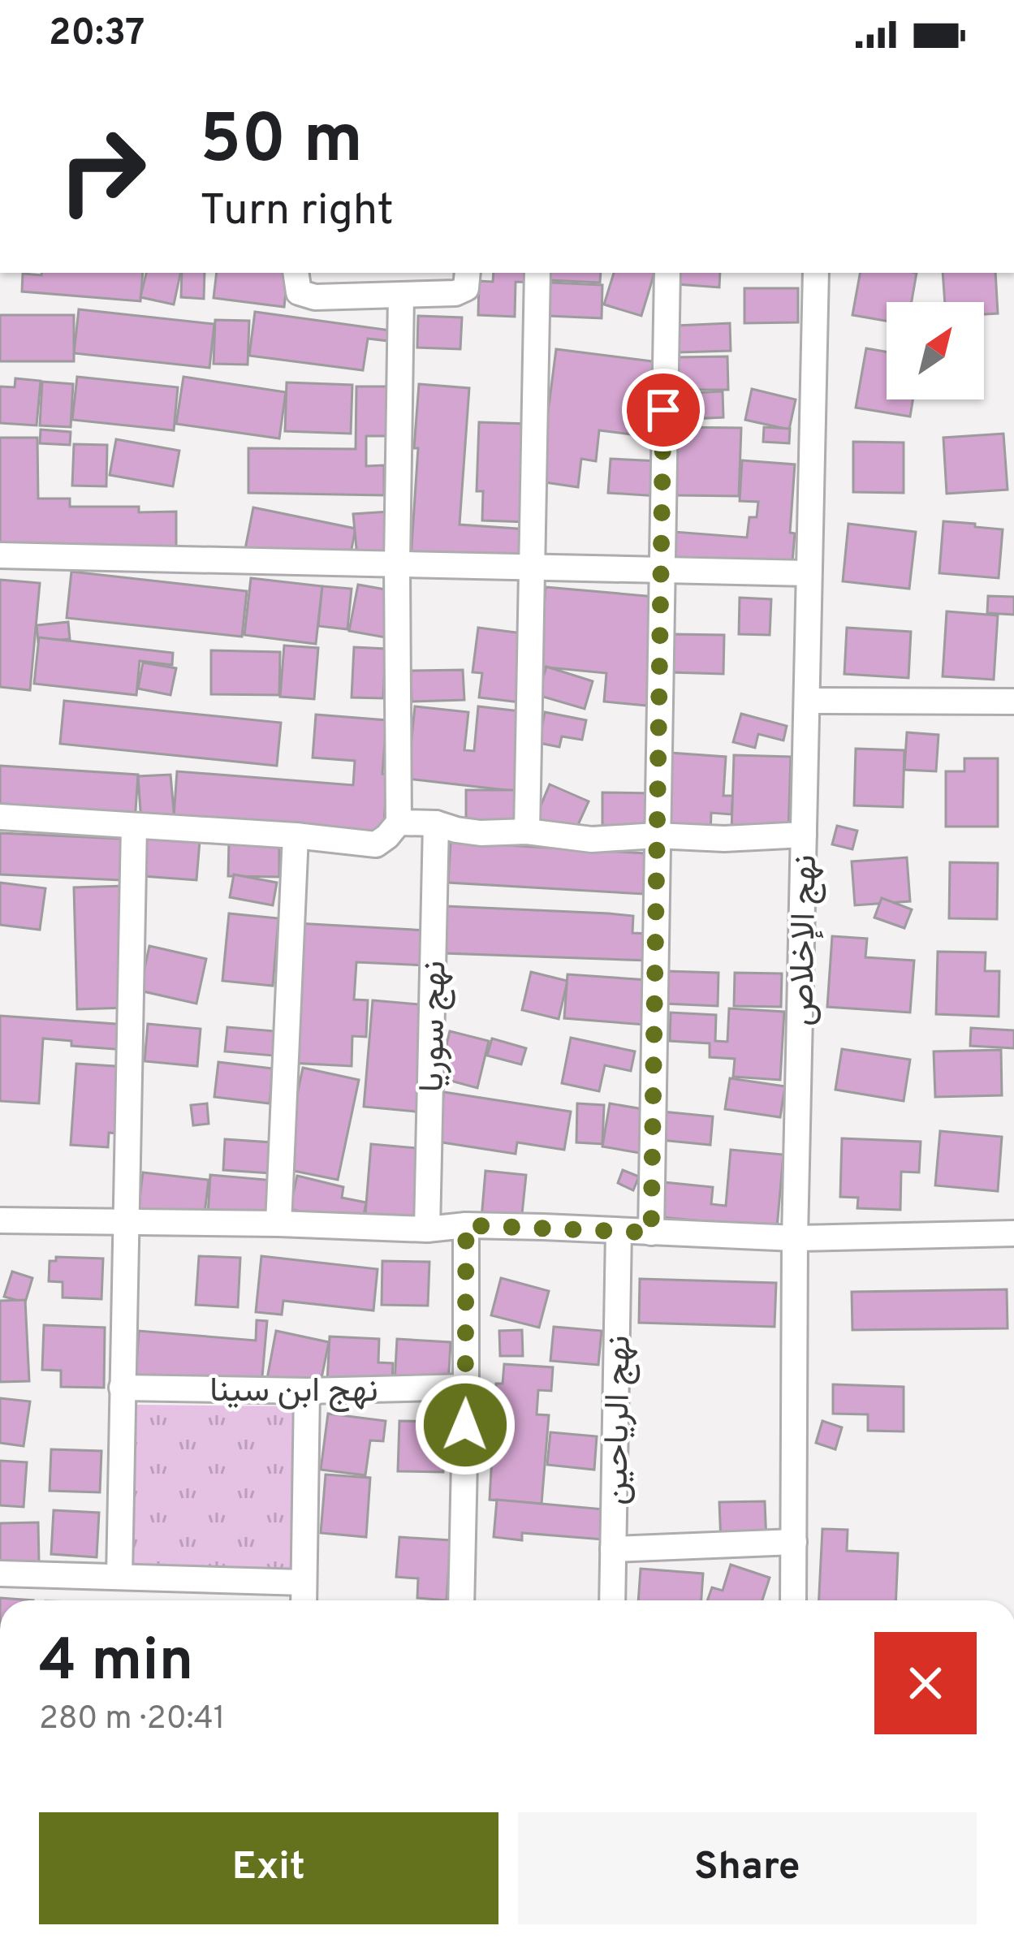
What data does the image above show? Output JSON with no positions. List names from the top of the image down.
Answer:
{
  "streets": {
    "street": [
      "نهج الإخلاص",
      "نهج سوريا",
      "نهج ابن سينا",
      "نهج الرياحين"
    ]
  },
  "north": "top right",
  "page": {
    "status": "20:37",
    "turn": ["50 m", "Turn right"],
    "heading": ["4 min", "280 m · 20:41"],
    "buttons": ["Exit", "Share"]
  }
}
